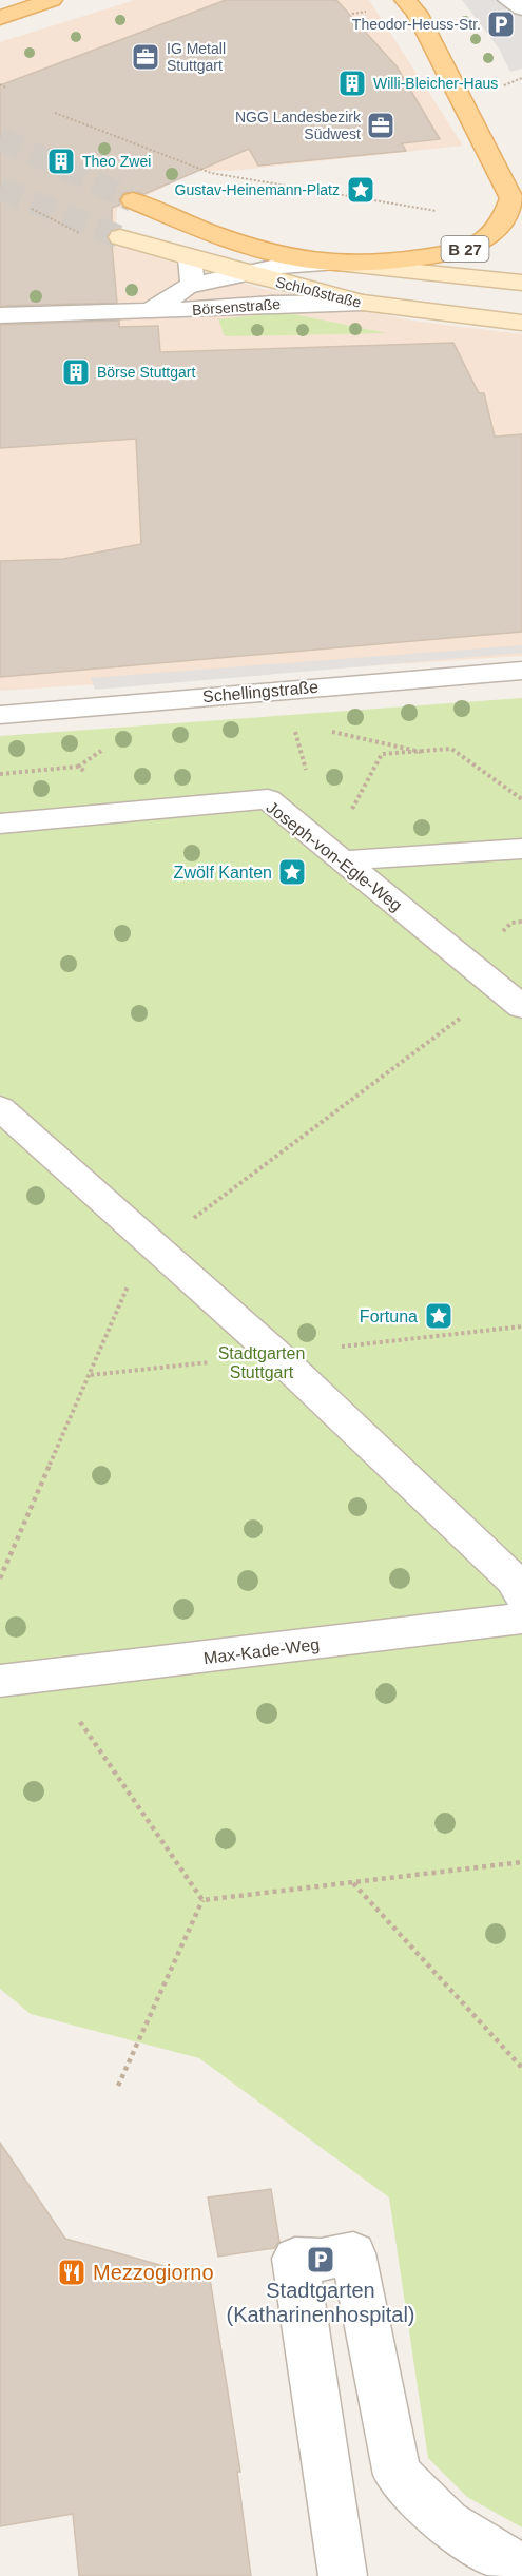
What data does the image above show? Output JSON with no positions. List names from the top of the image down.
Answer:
{
  "streets": {
    "main road": ["B 27", "Schloßstraße"],
    "street": [
      "Börsenstraße",
      "Schellingstraße",
      "Joseph-von-Egle-Weg",
      "Max-Kade-Weg"
    ]
  },
  "crossings": [
    ["B 27", "Schloßstraße"],
    ["Schloßstraße", "Börsenstraße"]
  ],
  "parks": ["Stadtgarten Stuttgart"],
  "places": {
    "parking": ["Theodor-Heuss-Str.", "Stadtgarten (Katharinenhospital)"],
    "office": ["IG Metall Stuttgart", "NGG Landesbezirk Südwest"],
    "building": ["Willi-Bleicher-Haus", "Theo Zwei", "Börse Stuttgart"],
    "place": ["Gustav-Heinemann-Platz", "Zwölf Kanten", "Fortuna"],
    "restaurant": ["Mezzogiorno"]
  }
}
